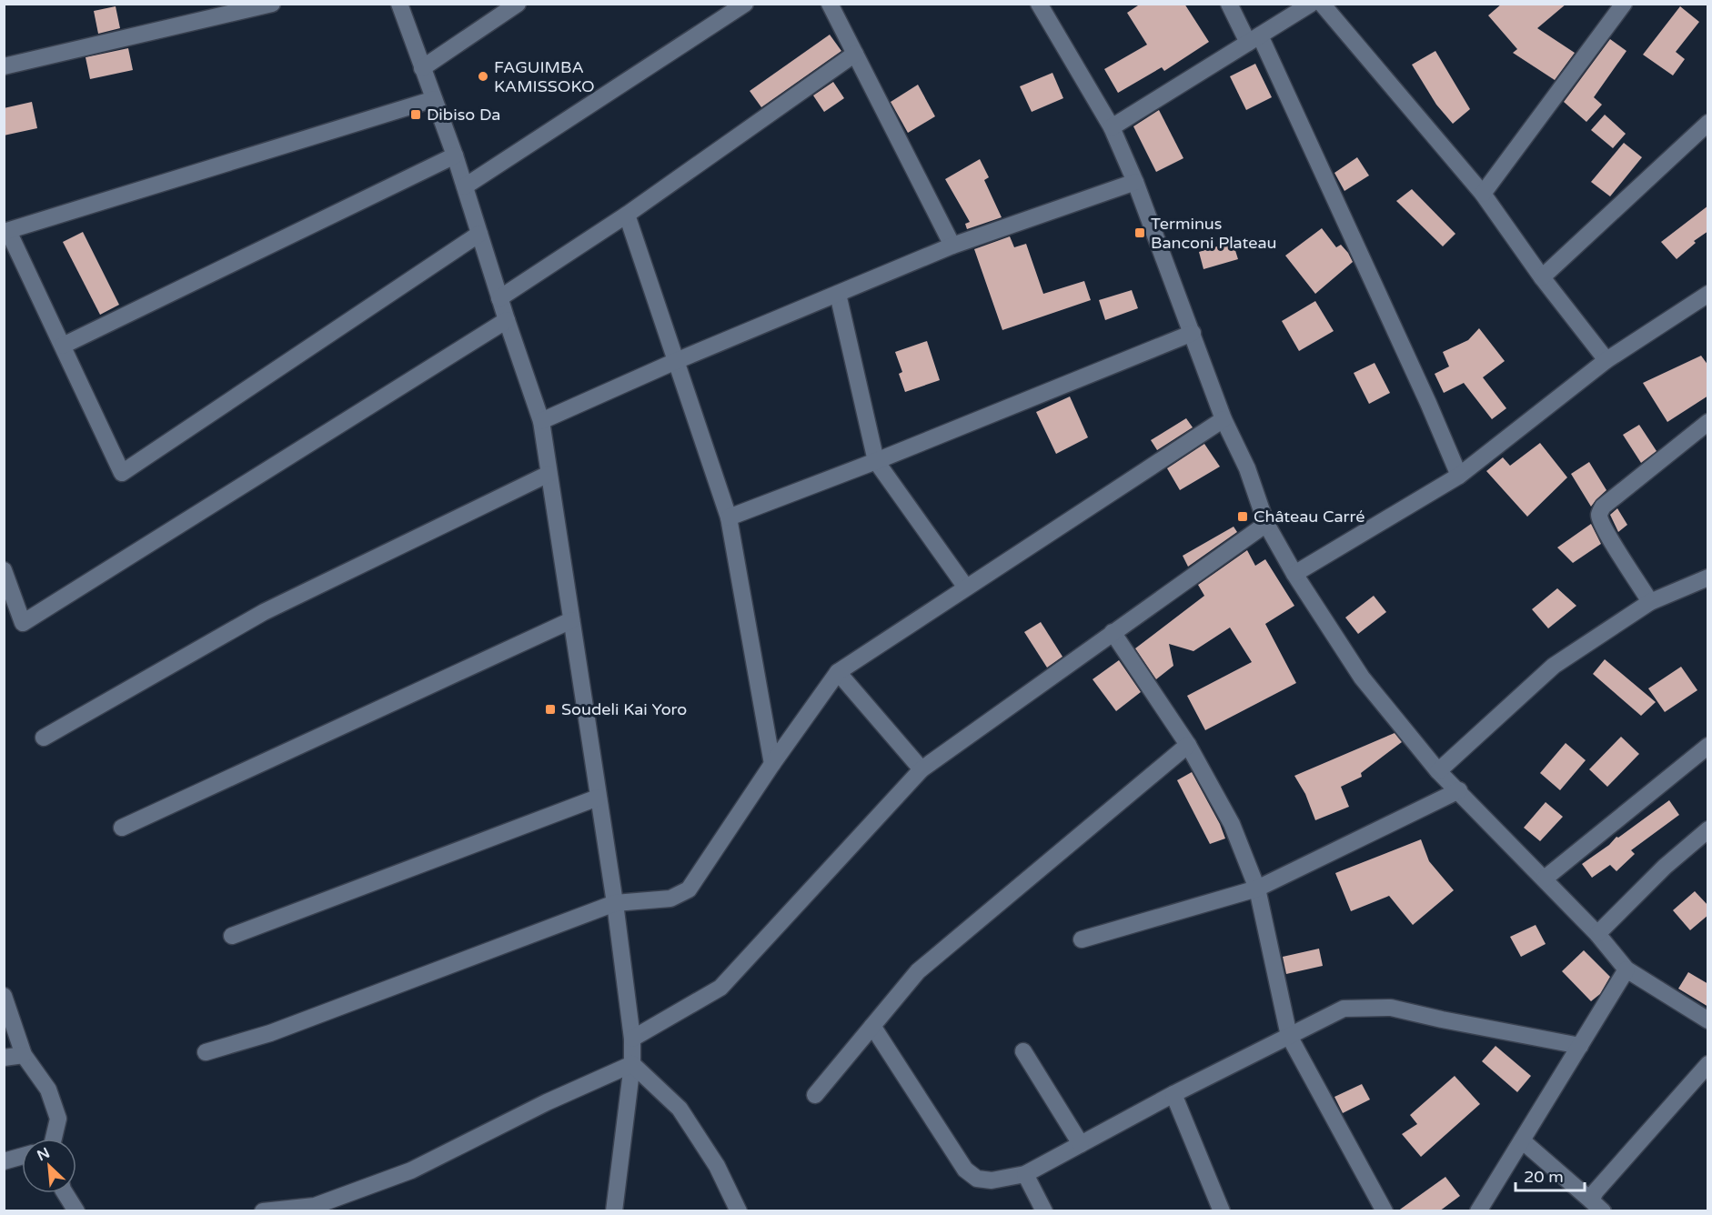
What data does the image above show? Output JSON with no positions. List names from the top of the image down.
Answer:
{
  "places": {
    "other": ["FAGUIMBA KAMISSOKO"],
    "transit": [
      "Dibiso Da",
      "Terminus Banconi Plateau",
      "Château Carré",
      "Soudeli Kai Yoro"
    ]
  },
  "scale_bar": "20 m",
  "north": "top left"
}
